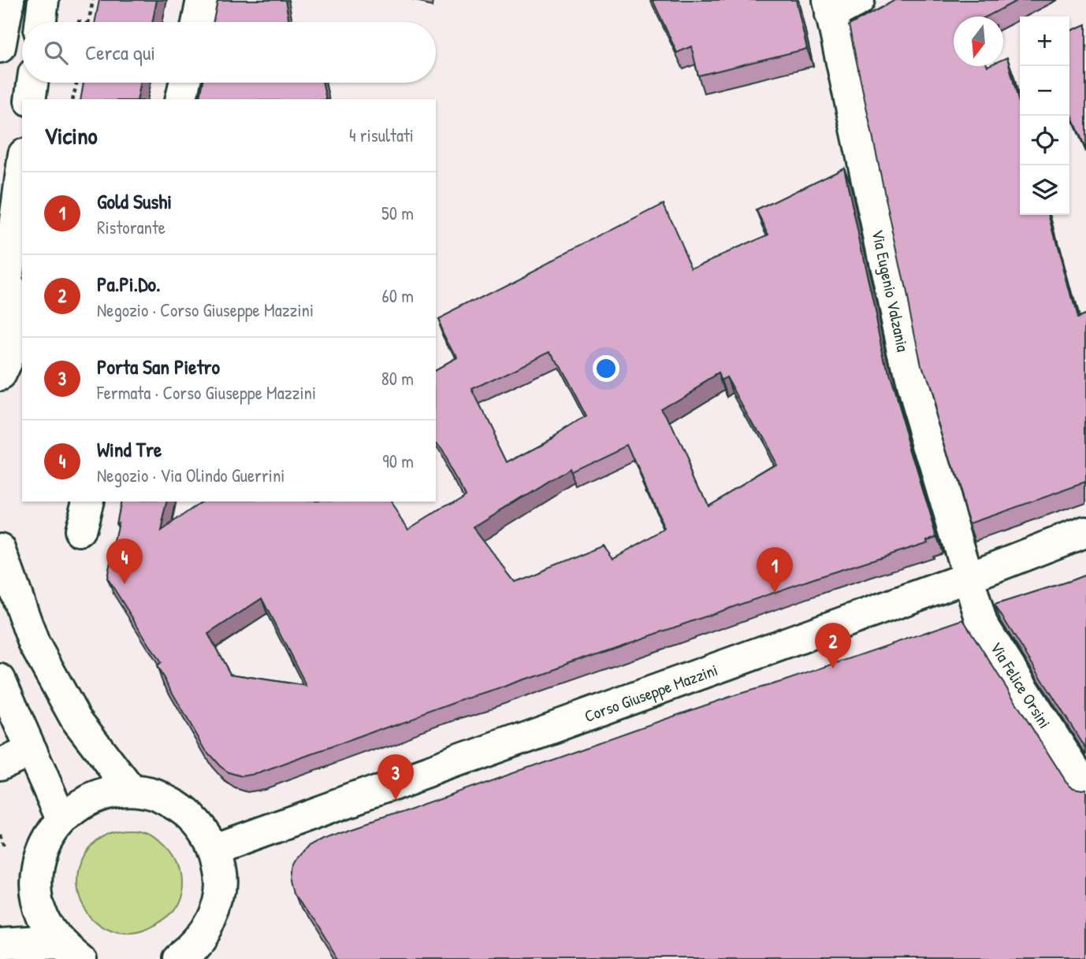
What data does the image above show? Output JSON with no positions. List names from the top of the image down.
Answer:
{
  "streets": {
    "street": ["Via Eugenio Valzania", "Via Felice Orsini", "Corso Giuseppe Mazzini"]
  },
  "crossings": [
    ["Via Eugenio Valzania", "Via Felice Orsini"],
    ["Via Eugenio Valzania", "Corso Giuseppe Mazzini"],
    ["Via Felice Orsini", "Corso Giuseppe Mazzini"]
  ],
  "north": "bottom",
  "page": {
    "map_buttons": ["+", "−"],
    "search": "Cerca qui",
    "heading": ["Vicino", "4 risultati"],
    "list": [
      {
        "mark": "1",
        "name": "Gold Sushi",
        "note": "Ristorante",
        "value": "50 m"
      },
      {
        "mark": "2",
        "name": "Pa.Pi.Do.",
        "note": "Negozio · Corso Giuseppe Mazzini",
        "value": "60 m"
      },
      {
        "mark": "3",
        "name": "Porta San Pietro",
        "note": "Fermata · Corso Giuseppe Mazzini",
        "value": "80 m"
      },
      {
        "mark": "4",
        "name": "Wind Tre",
        "note": "Negozio · Via Olindo Guerrini",
        "value": "90 m"
      }
    ],
    "pins": [
      "4",
      "1",
      "2",
      "3"
    ]
  }
}
